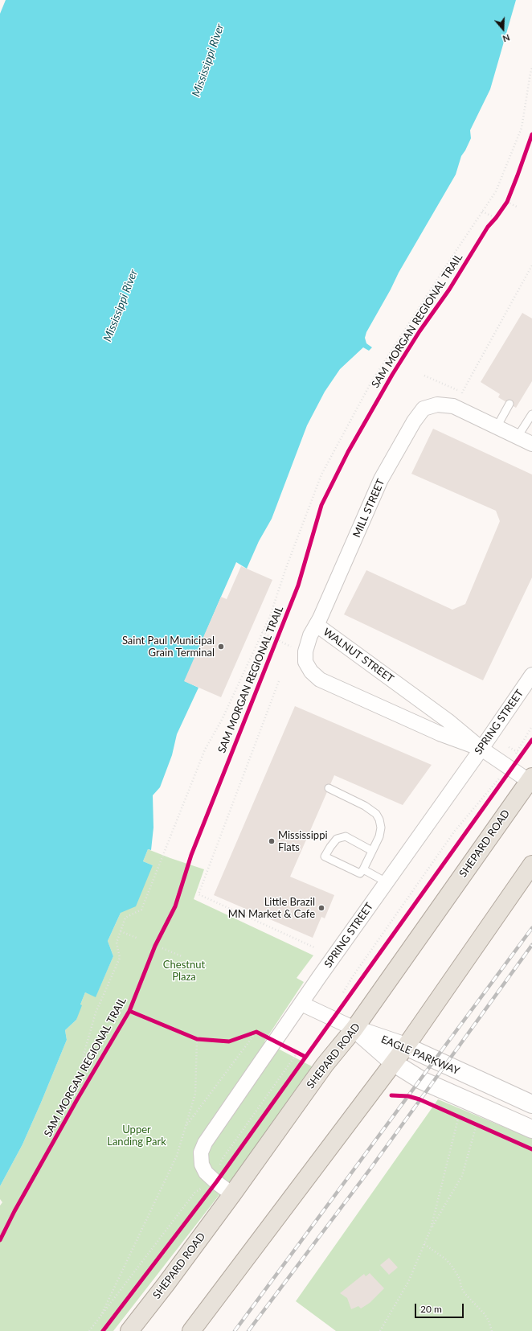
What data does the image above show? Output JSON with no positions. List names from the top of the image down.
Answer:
{
  "streets": {
    "highway": ["SHEPARD ROAD"],
    "street": [
      "MILL STREET",
      "WALNUT STREET",
      "SPRING STREET",
      "EAGLE PARKWAY"
    ],
    "cycle path": ["SAM MORGAN REGIONAL TRAIL"]
  },
  "crossings": [
    ["MILL STREET", "WALNUT STREET"],
    ["WALNUT STREET", "SPRING STREET"],
    ["WALNUT STREET", "SHEPARD ROAD"],
    ["SPRING STREET", "SHEPARD ROAD"],
    ["SHEPARD ROAD", "EAGLE PARKWAY"]
  ],
  "water": ["Mississippi River"],
  "parks": ["Chestnut Plaza", "Upper Landing Park"],
  "places": ["Saint Paul Municipal Grain Terminal", "Mississippi Flats", "Little Brazil MN Market & Cafe"],
  "scale_bar": "20 m",
  "north": "bottom"
}
